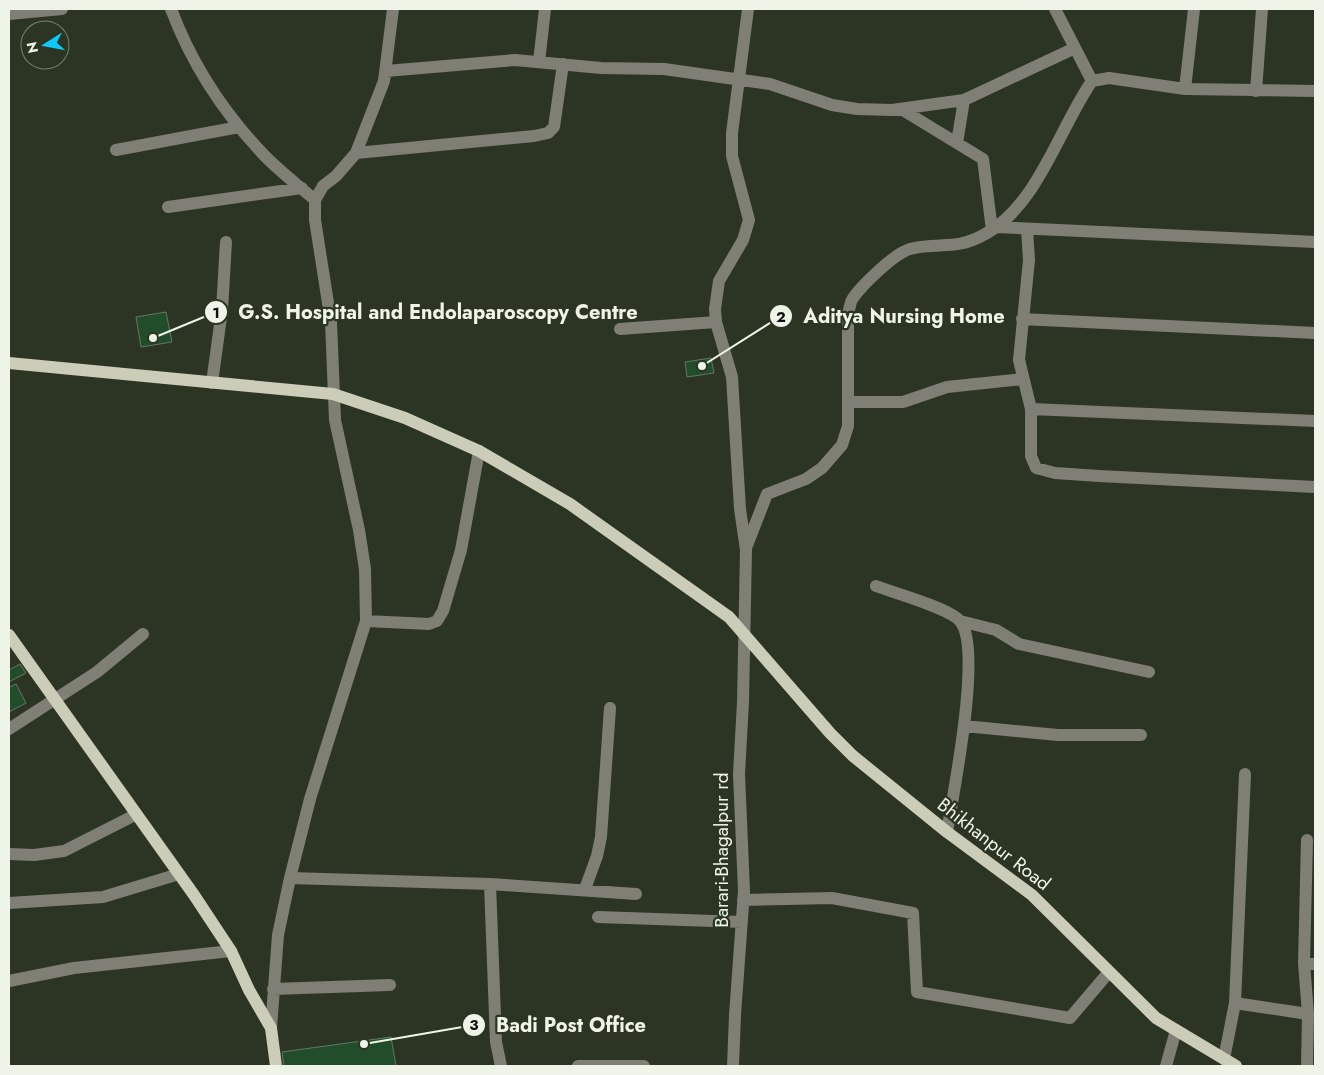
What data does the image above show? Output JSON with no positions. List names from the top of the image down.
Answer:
{
  "streets": {
    "main road": ["Bhikhanpur Road"],
    "street": ["Barari-Bhagalpur rd"]
  },
  "crossings": [
    ["Bhikhanpur Road", "Barari-Bhagalpur rd"]
  ],
  "places": ["G.S. Hospital and Endolaparoscopy Centre", "Aditya Nursing Home", "Badi Post Office"],
  "north": "left"
}
